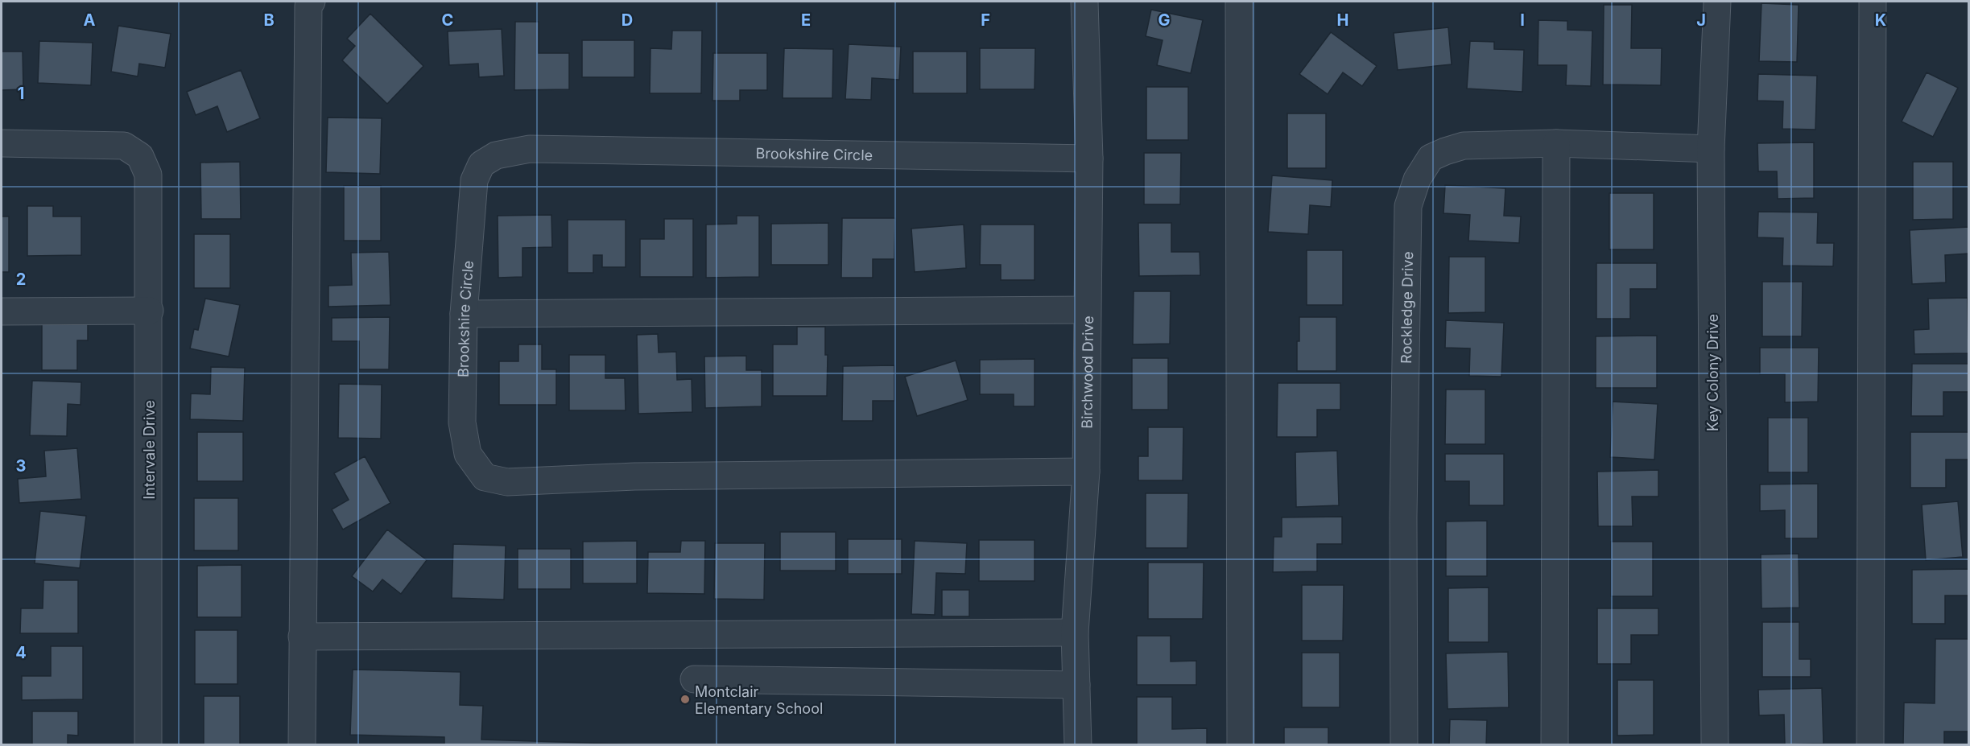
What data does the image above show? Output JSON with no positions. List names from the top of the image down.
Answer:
{
  "streets": {
    "street": [
      "Brookshire Circle",
      "Rockledge Drive",
      "Key Colony Drive",
      "Birchwood Drive",
      "Intervale Drive"
    ]
  },
  "crossings": [
    ["Brookshire Circle", "Birchwood Drive"],
    ["Rockledge Drive", "Key Colony Drive"]
  ],
  "places": ["Montclair Elementary School"],
  "grid": {
    "columns": [
      "A",
      "B",
      "C",
      "D",
      "E",
      "F",
      "G",
      "H",
      "I",
      "J",
      "K"
    ],
    "rows": [
      "1",
      "2",
      "3",
      "4"
    ]
  }
}
